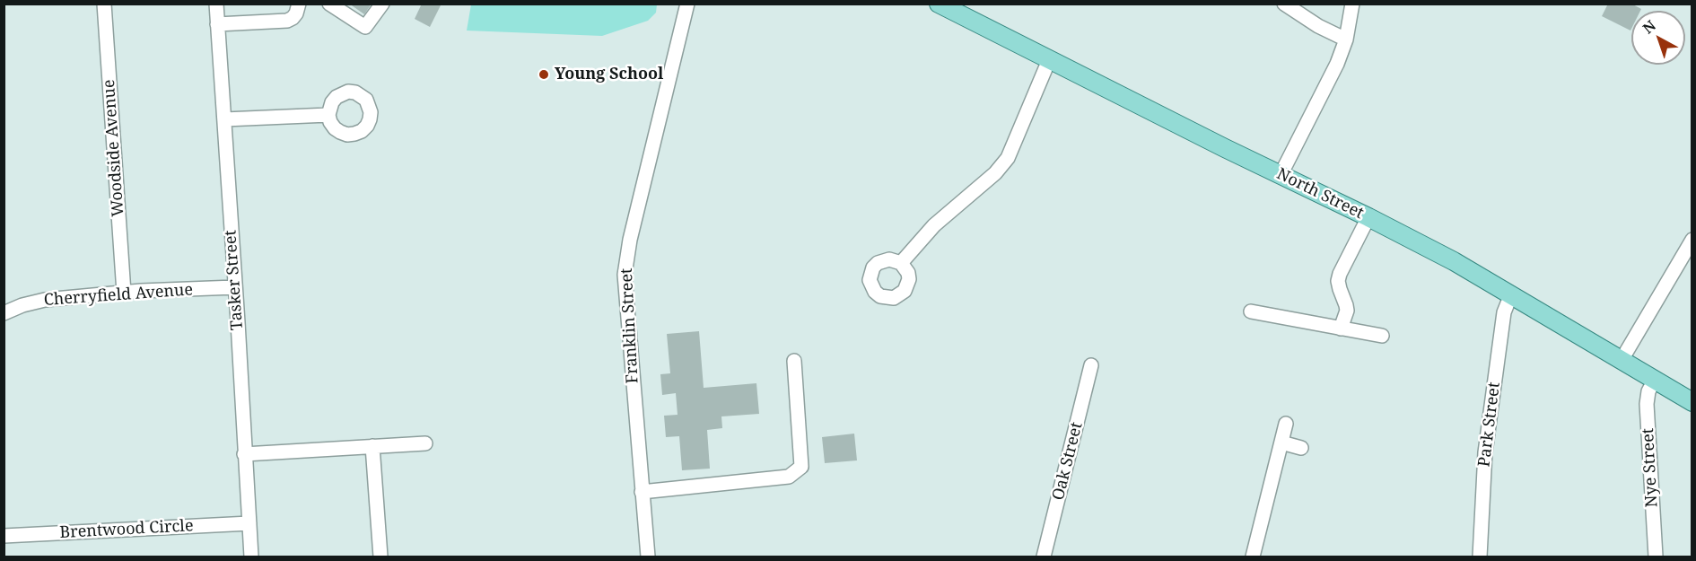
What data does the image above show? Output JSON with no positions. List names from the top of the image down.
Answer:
{
  "streets": {
    "main road": ["North Street"],
    "street": [
      "Woodside Avenue",
      "Tasker Street",
      "Cherryfield Avenue",
      "Franklin Street",
      "Park Street",
      "Oak Street",
      "Nye Street",
      "Brentwood Circle"
    ]
  },
  "crossings": [
    ["Woodside Avenue", "Cherryfield Avenue"],
    ["North Street", "Park Street"],
    ["North Street", "Nye Street"],
    ["Tasker Street", "Cherryfield Avenue"],
    ["Tasker Street", "Brentwood Circle"]
  ],
  "places": ["Young School"],
  "north": "top left"
}
